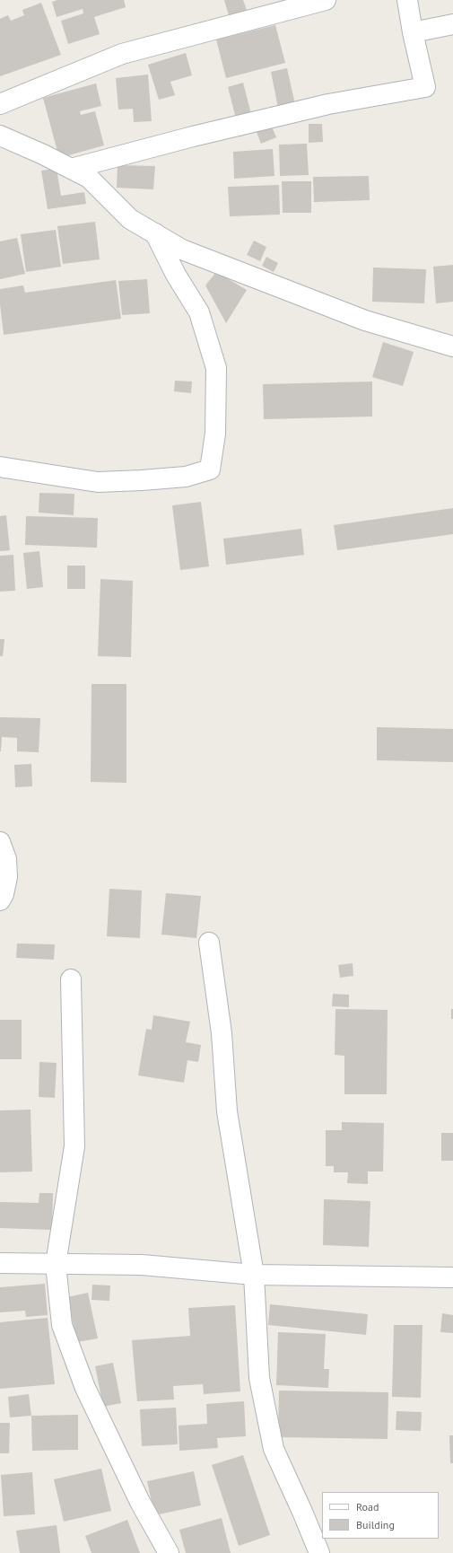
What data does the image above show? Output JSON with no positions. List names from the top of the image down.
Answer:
{
  "legend": ["Road", "Building"]
}
